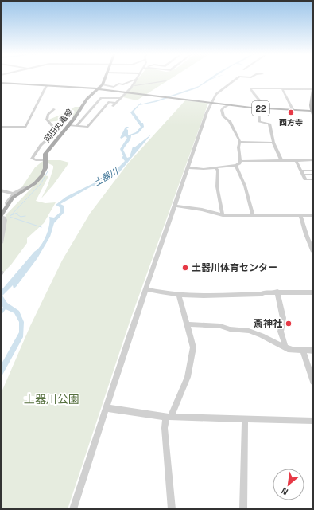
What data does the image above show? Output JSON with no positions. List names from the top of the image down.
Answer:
{
  "streets": {
    "main road": ["22", "岡田丸亀線"]
  },
  "crossings": [
    ["22", "岡田丸亀線"]
  ],
  "water": ["土器川"],
  "parks": ["土器川公園"],
  "places": ["西方寺", "土器川体育センター", "斎神社"],
  "north": "bottom left"
}
